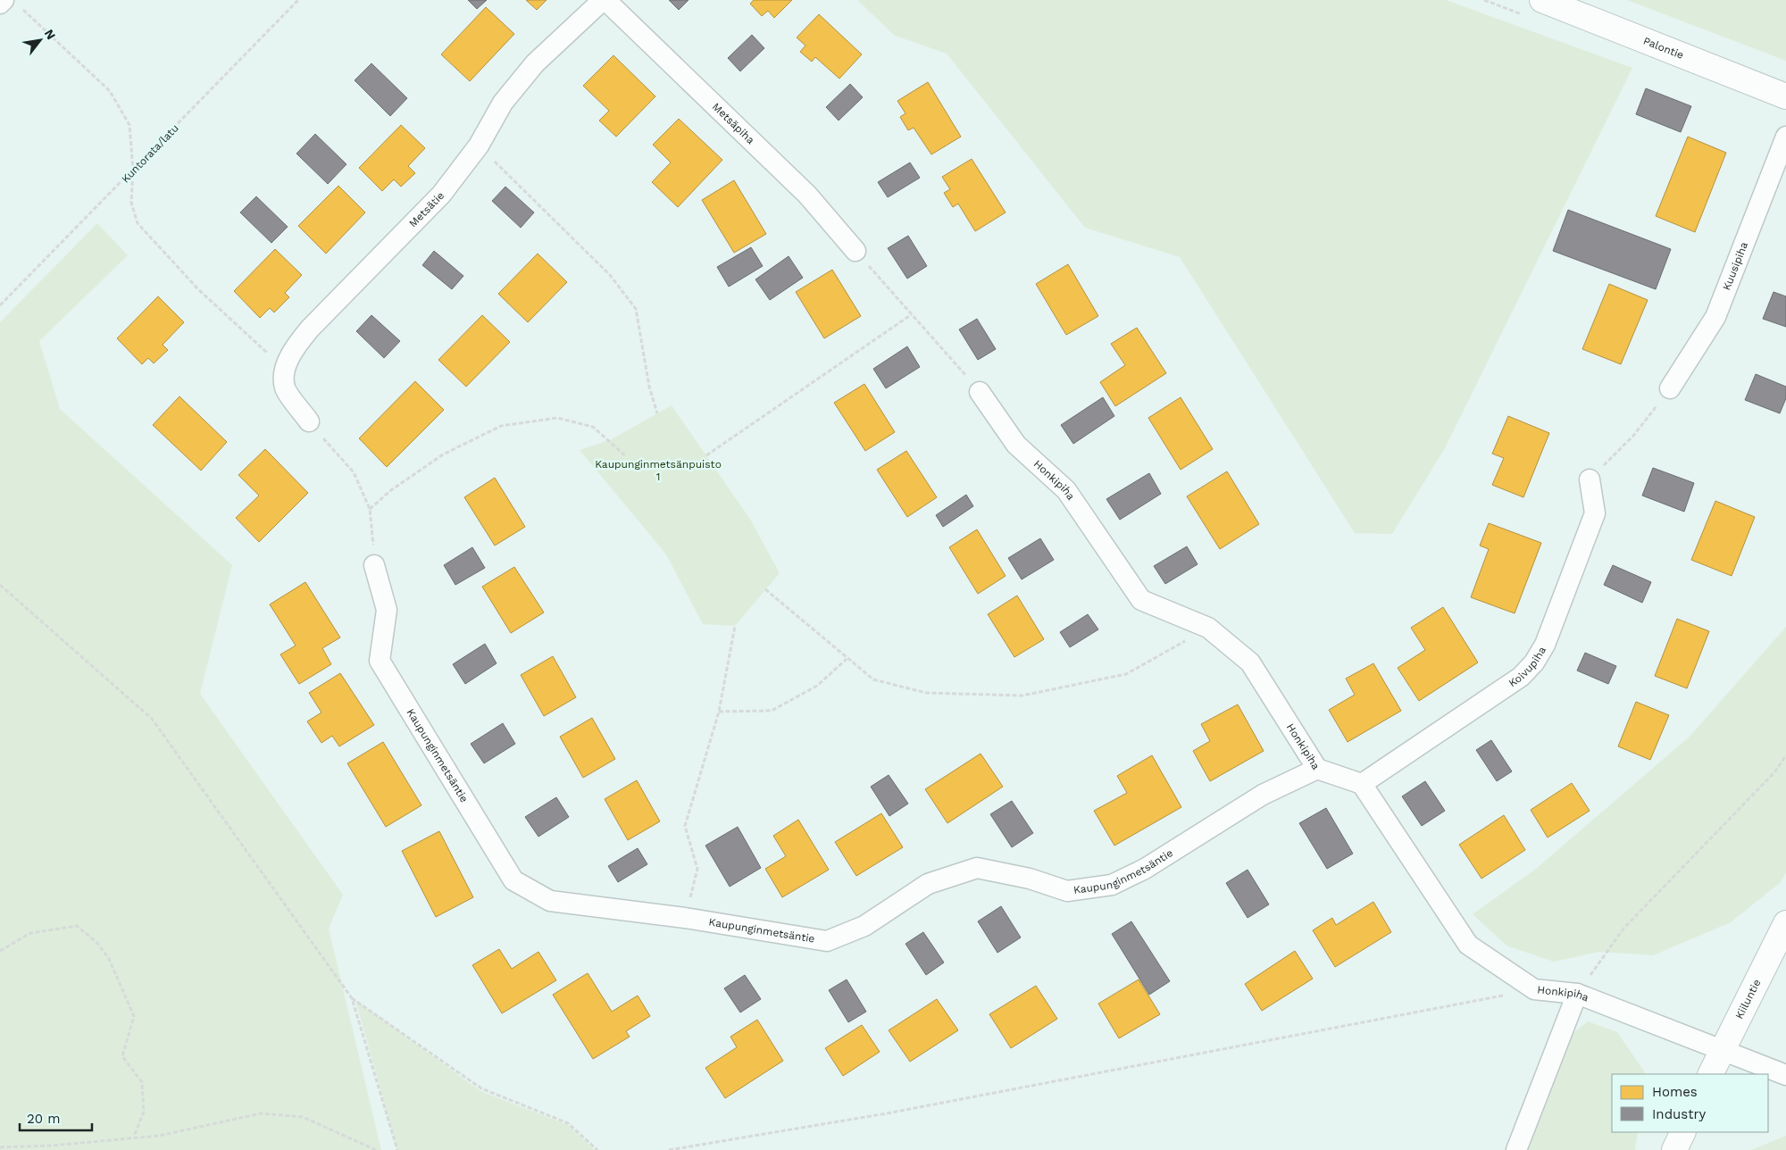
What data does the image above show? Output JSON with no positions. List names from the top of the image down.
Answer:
{
  "streets": {
    "street": [
      "Palontie",
      "Metsäpiha",
      "Metsätie",
      "Kuusipiha",
      "Honkipiha",
      "Koivupiha",
      "Kaupunginmetsäntie",
      "Kiiluntie"
    ],
    "path": ["Kuntorata/latu"]
  },
  "crossings": [
    ["Metsäpiha", "Metsätie"],
    ["Honkipiha", "Koivupiha"],
    ["Honkipiha", "Kaupunginmetsäntie"],
    ["Honkipiha", "Kiiluntie"]
  ],
  "parks": ["Kaupunginmetsänpuisto 1"],
  "legend": ["Homes", "Industry"],
  "scale_bar": "20 m",
  "north": "top right"
}
